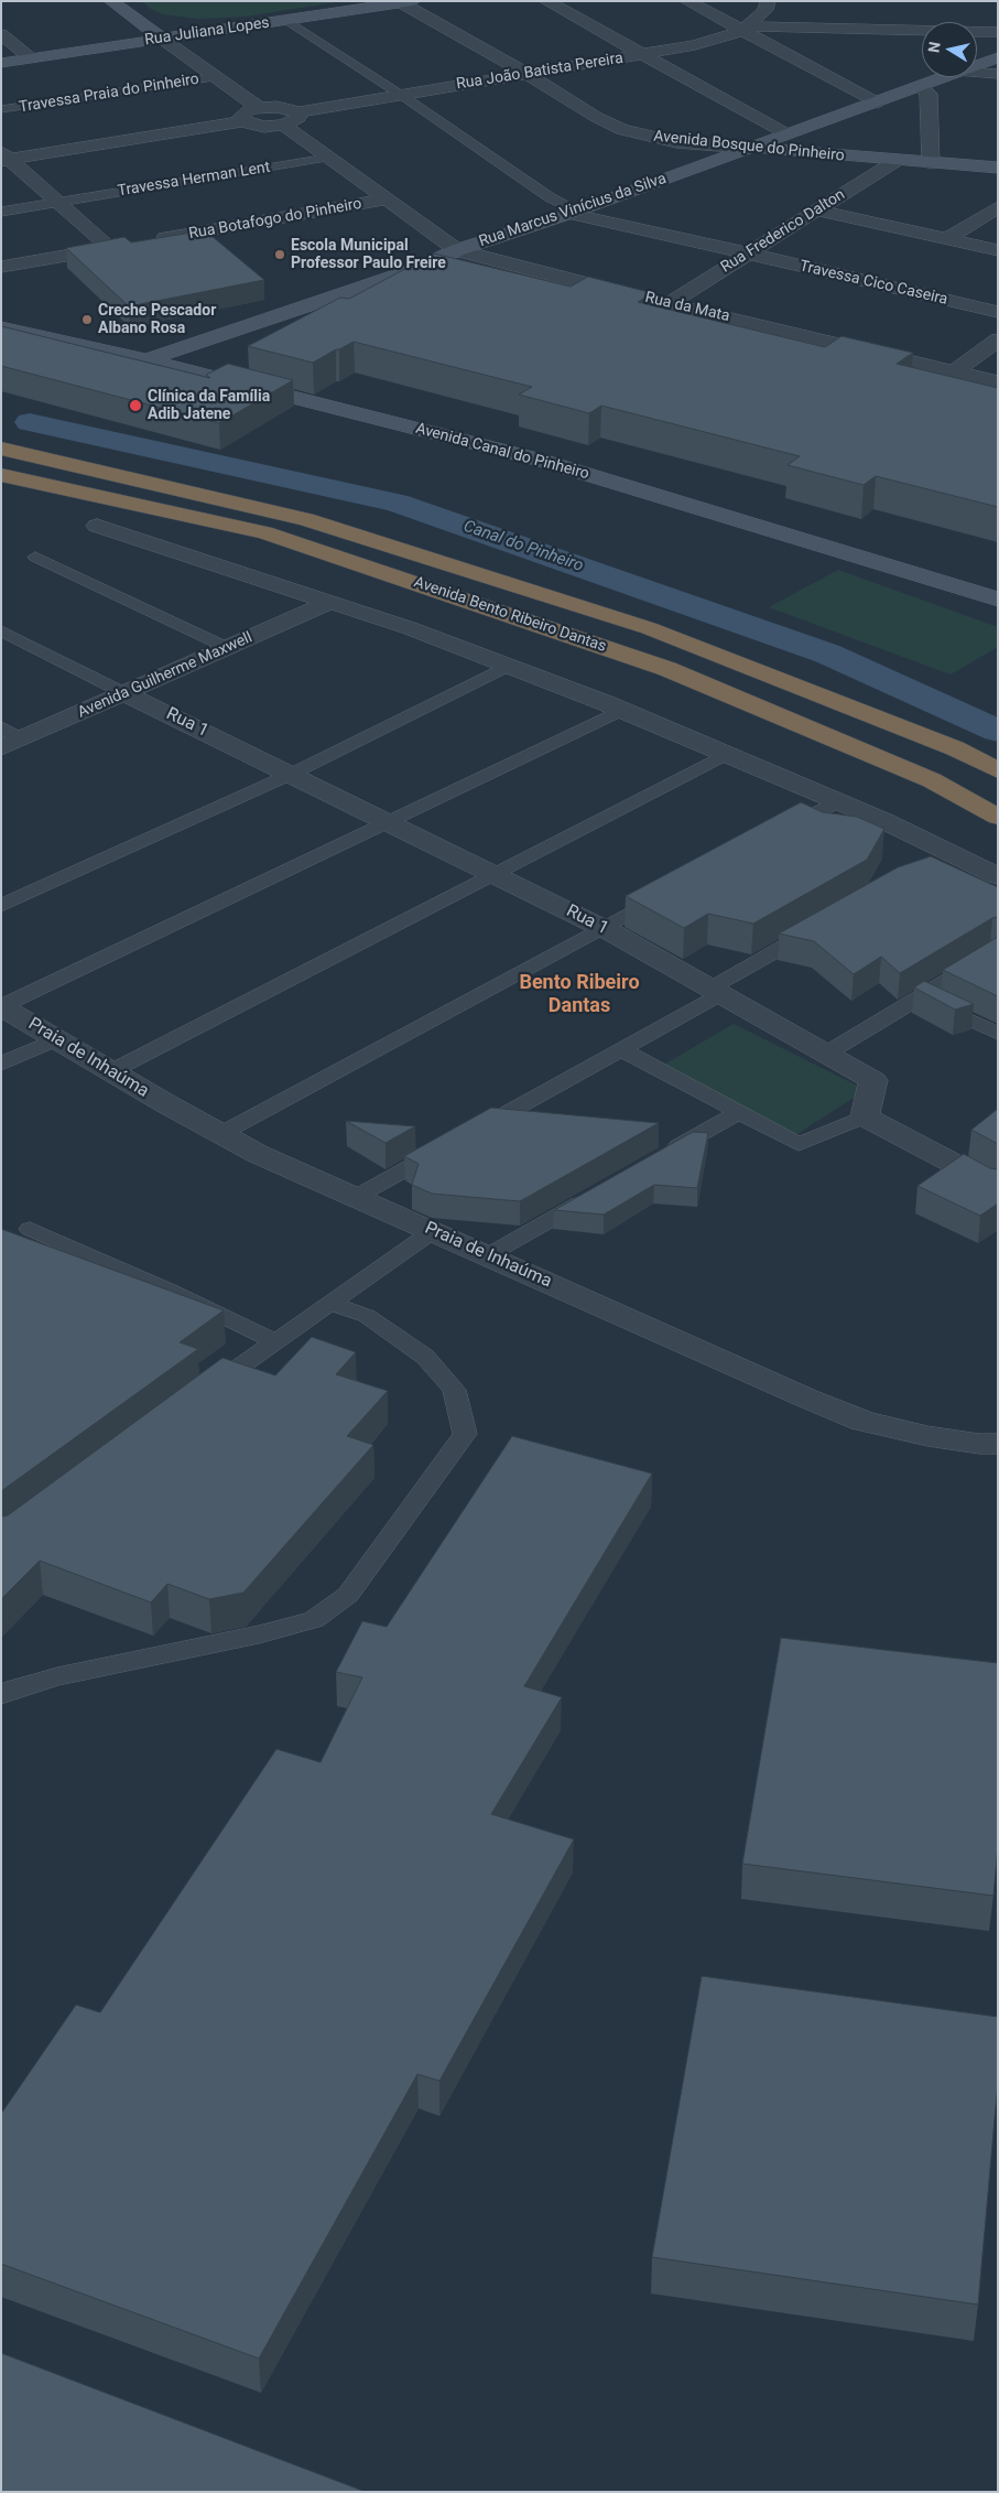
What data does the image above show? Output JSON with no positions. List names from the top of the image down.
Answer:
{
  "streets": {
    "highway": ["Avenida Bento Ribeiro Dantas"],
    "street": [
      "Rua Juliana Lopes",
      "Rua João Batista Pereira",
      "Avenida Bosque do Pinheiro",
      "Rua Marcus Vinícius da Silva",
      "Rua Botafogo do Pinheiro",
      "Rua Frederico Dalton",
      "Travessa Cico Caseira",
      "Rua da Mata",
      "Avenida Canal do Pinheiro",
      "Avenida Guilherme Maxwell",
      "Rua 1",
      "Praia de Inhaúma"
    ],
    "lane": ["Travessa Praia do Pinheiro", "Travessa Herman Lent"]
  },
  "crossings": [
    ["Rua Juliana Lopes", "Avenida Bosque do Pinheiro"],
    ["Rua João Batista Pereira", "Avenida Bosque do Pinheiro"],
    ["Avenida Bosque do Pinheiro", "Rua Marcus Vinícius da Silva"],
    ["Avenida Bosque do Pinheiro", "Rua Frederico Dalton"],
    ["Travessa Herman Lent", "Rua da Mata"],
    ["Rua Marcus Vinícius da Silva", "Travessa Cico Caseira"],
    ["Rua Marcus Vinícius da Silva", "Rua da Mata"],
    ["Rua Marcus Vinícius da Silva", "Avenida Canal do Pinheiro"],
    ["Rua Botafogo do Pinheiro", "Rua da Mata"],
    ["Rua Frederico Dalton", "Travessa Cico Caseira"],
    ["Rua Frederico Dalton", "Rua da Mata"],
    ["Avenida Guilherme Maxwell", "Rua 1"]
  ],
  "districts": ["Bento Ribeiro Dantas"],
  "water": ["Canal do Pinheiro"],
  "places": ["Escola Municipal Professor Paulo Freire", "Creche Pescador Albano Rosa", "Clínica da Família Adib Jatene"],
  "north": "left"
}
